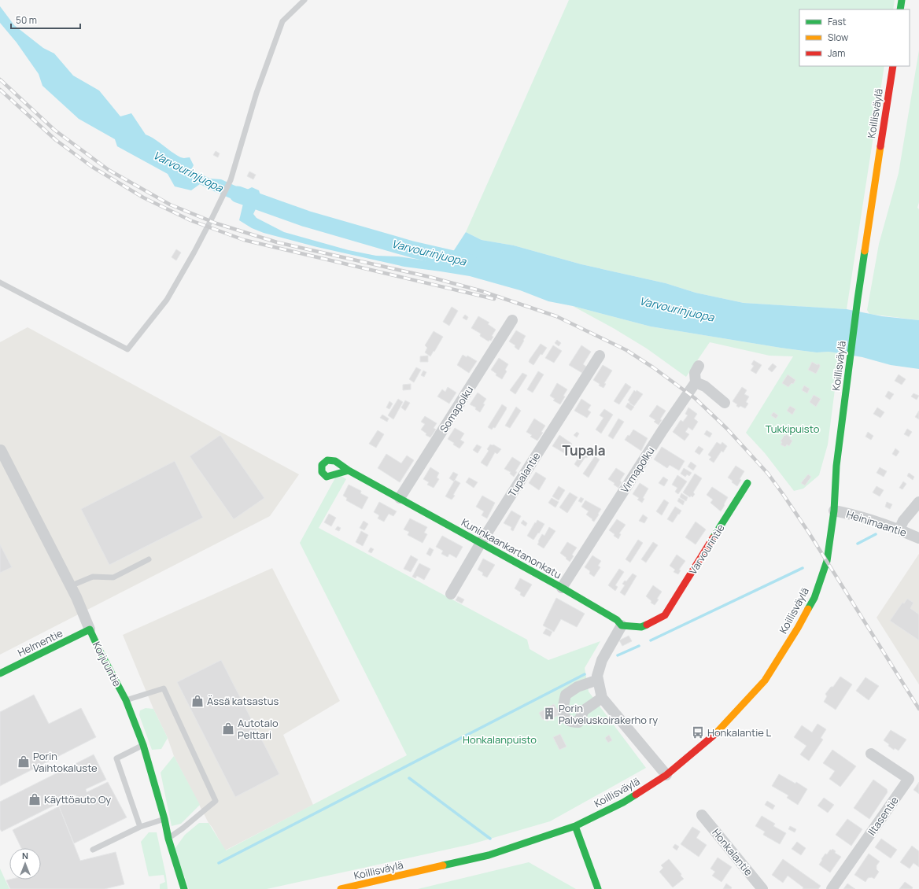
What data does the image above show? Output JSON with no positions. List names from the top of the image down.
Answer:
{
  "streets": {
    "main road": [
      "Koillisväylä",
      "Kuninkaankartanonkatu",
      "Varvourintie",
      "Helmentie",
      "Korjuuntie"
    ],
    "street": [
      "Somapolku",
      "Virmapolku",
      "Tupalantie",
      "Heinimaantie",
      "Iltasentie",
      "Honkalantie"
    ]
  },
  "crossings": [
    ["Koillisväylä", "Heinimaantie"],
    ["Somapolku", "Kuninkaankartanonkatu"],
    ["Virmapolku", "Kuninkaankartanonkatu"],
    ["Tupalantie", "Kuninkaankartanonkatu"],
    ["Kuninkaankartanonkatu", "Varvourintie"],
    ["Helmentie", "Korjuuntie"]
  ],
  "districts": ["Tupala"],
  "water": ["Varvourinjuopa"],
  "parks": ["Tukkipuisto", "Honkalanpuisto"],
  "places": {
    "shop": [
      "Ässä katsastus",
      "Autotalo Pelttari",
      "Porin Vaihtokaluste",
      "Käyttöauto Oy"
    ],
    "building": ["Porin Palveluskoirakerho ry"],
    "bus stop": ["Honkalantie L"]
  },
  "legend": ["Fast", "Slow", "Jam"],
  "scale_bar": "50 m",
  "north": "top"
}
